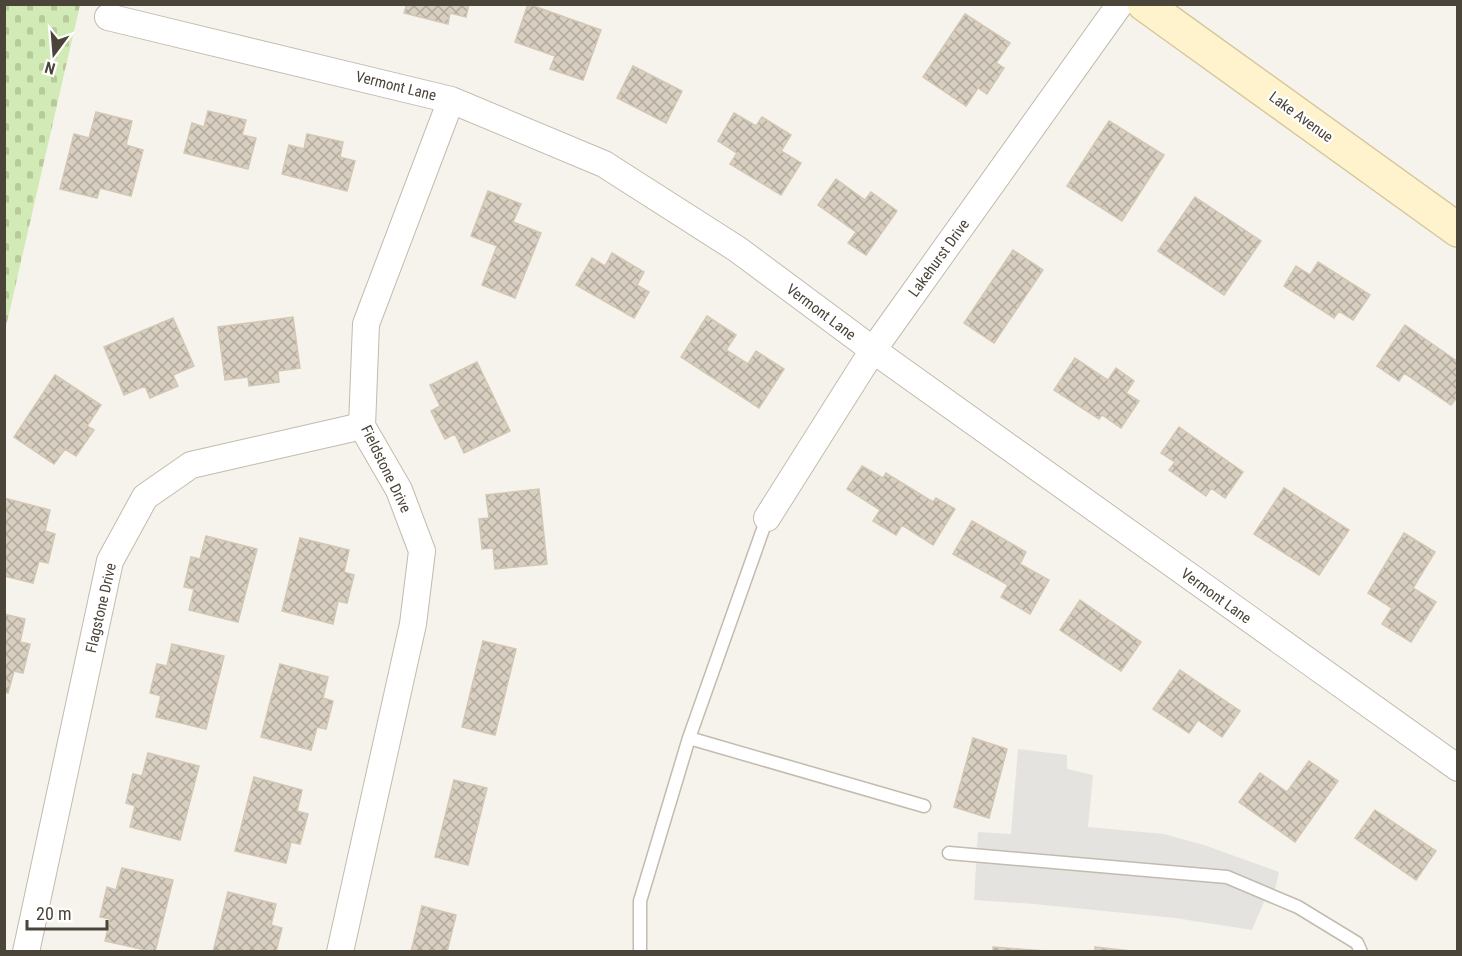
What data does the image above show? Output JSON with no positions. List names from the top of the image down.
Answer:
{
  "streets": {
    "main road": ["Lake Avenue"],
    "street": [
      "Vermont Lane",
      "Lakehurst Drive",
      "Fieldstone Drive",
      "Flagstone Drive"
    ]
  },
  "crossings": [
    ["Vermont Lane", "Lakehurst Drive"],
    ["Vermont Lane", "Fieldstone Drive"],
    ["Fieldstone Drive", "Flagstone Drive"]
  ],
  "scale_bar": "20 m",
  "north": "bottom"
}
